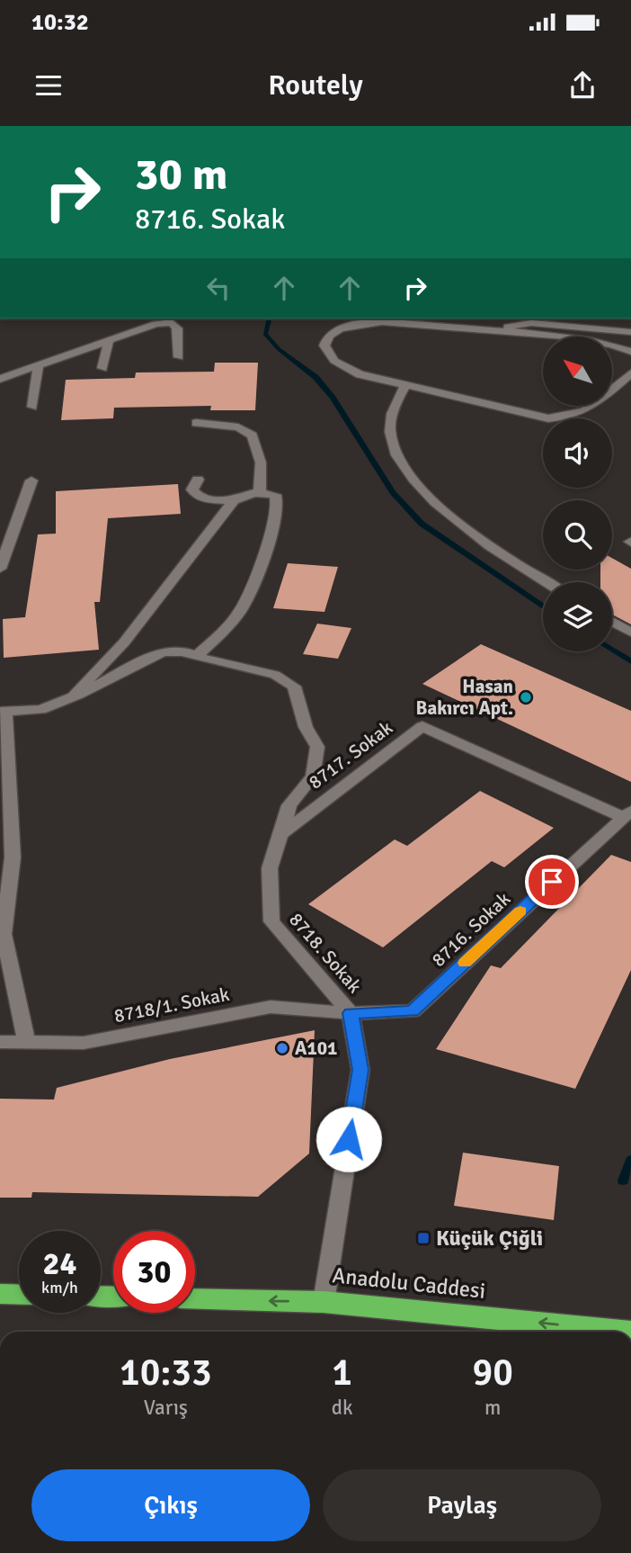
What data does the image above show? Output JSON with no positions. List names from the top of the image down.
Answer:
{
  "streets": {
    "highway": ["Anadolu Caddesi"],
    "street": [
      "8717. Sokak",
      "8716. Sokak",
      "8718. Sokak",
      "8718/1. Sokak"
    ]
  },
  "crossings": [
    ["8717. Sokak", "8716. Sokak"],
    ["8717. Sokak", "8718. Sokak"],
    ["8716. Sokak", "8718. Sokak"],
    ["8716. Sokak", "8718/1. Sokak"],
    ["8718. Sokak", "8718/1. Sokak"],
    ["8718. Sokak", "Anadolu Caddesi"]
  ],
  "one_way": ["Anadolu Caddesi"],
  "places": {
    "other": ["Hasan Bakırcı Apt.", "A101"],
    "transit": ["Küçük Çiğli"]
  },
  "north": "top left",
  "page": {
    "status": "10:32",
    "header": "Routely",
    "turn": ["30 m", "8716. Sokak"],
    "speed": "24 km/h",
    "limit": "30",
    "eta": [
      "10:33",
      "Varış",
      "1",
      "dk",
      "90",
      "m"
    ],
    "buttons": ["Çıkış", "Paylaş"]
  }
}
